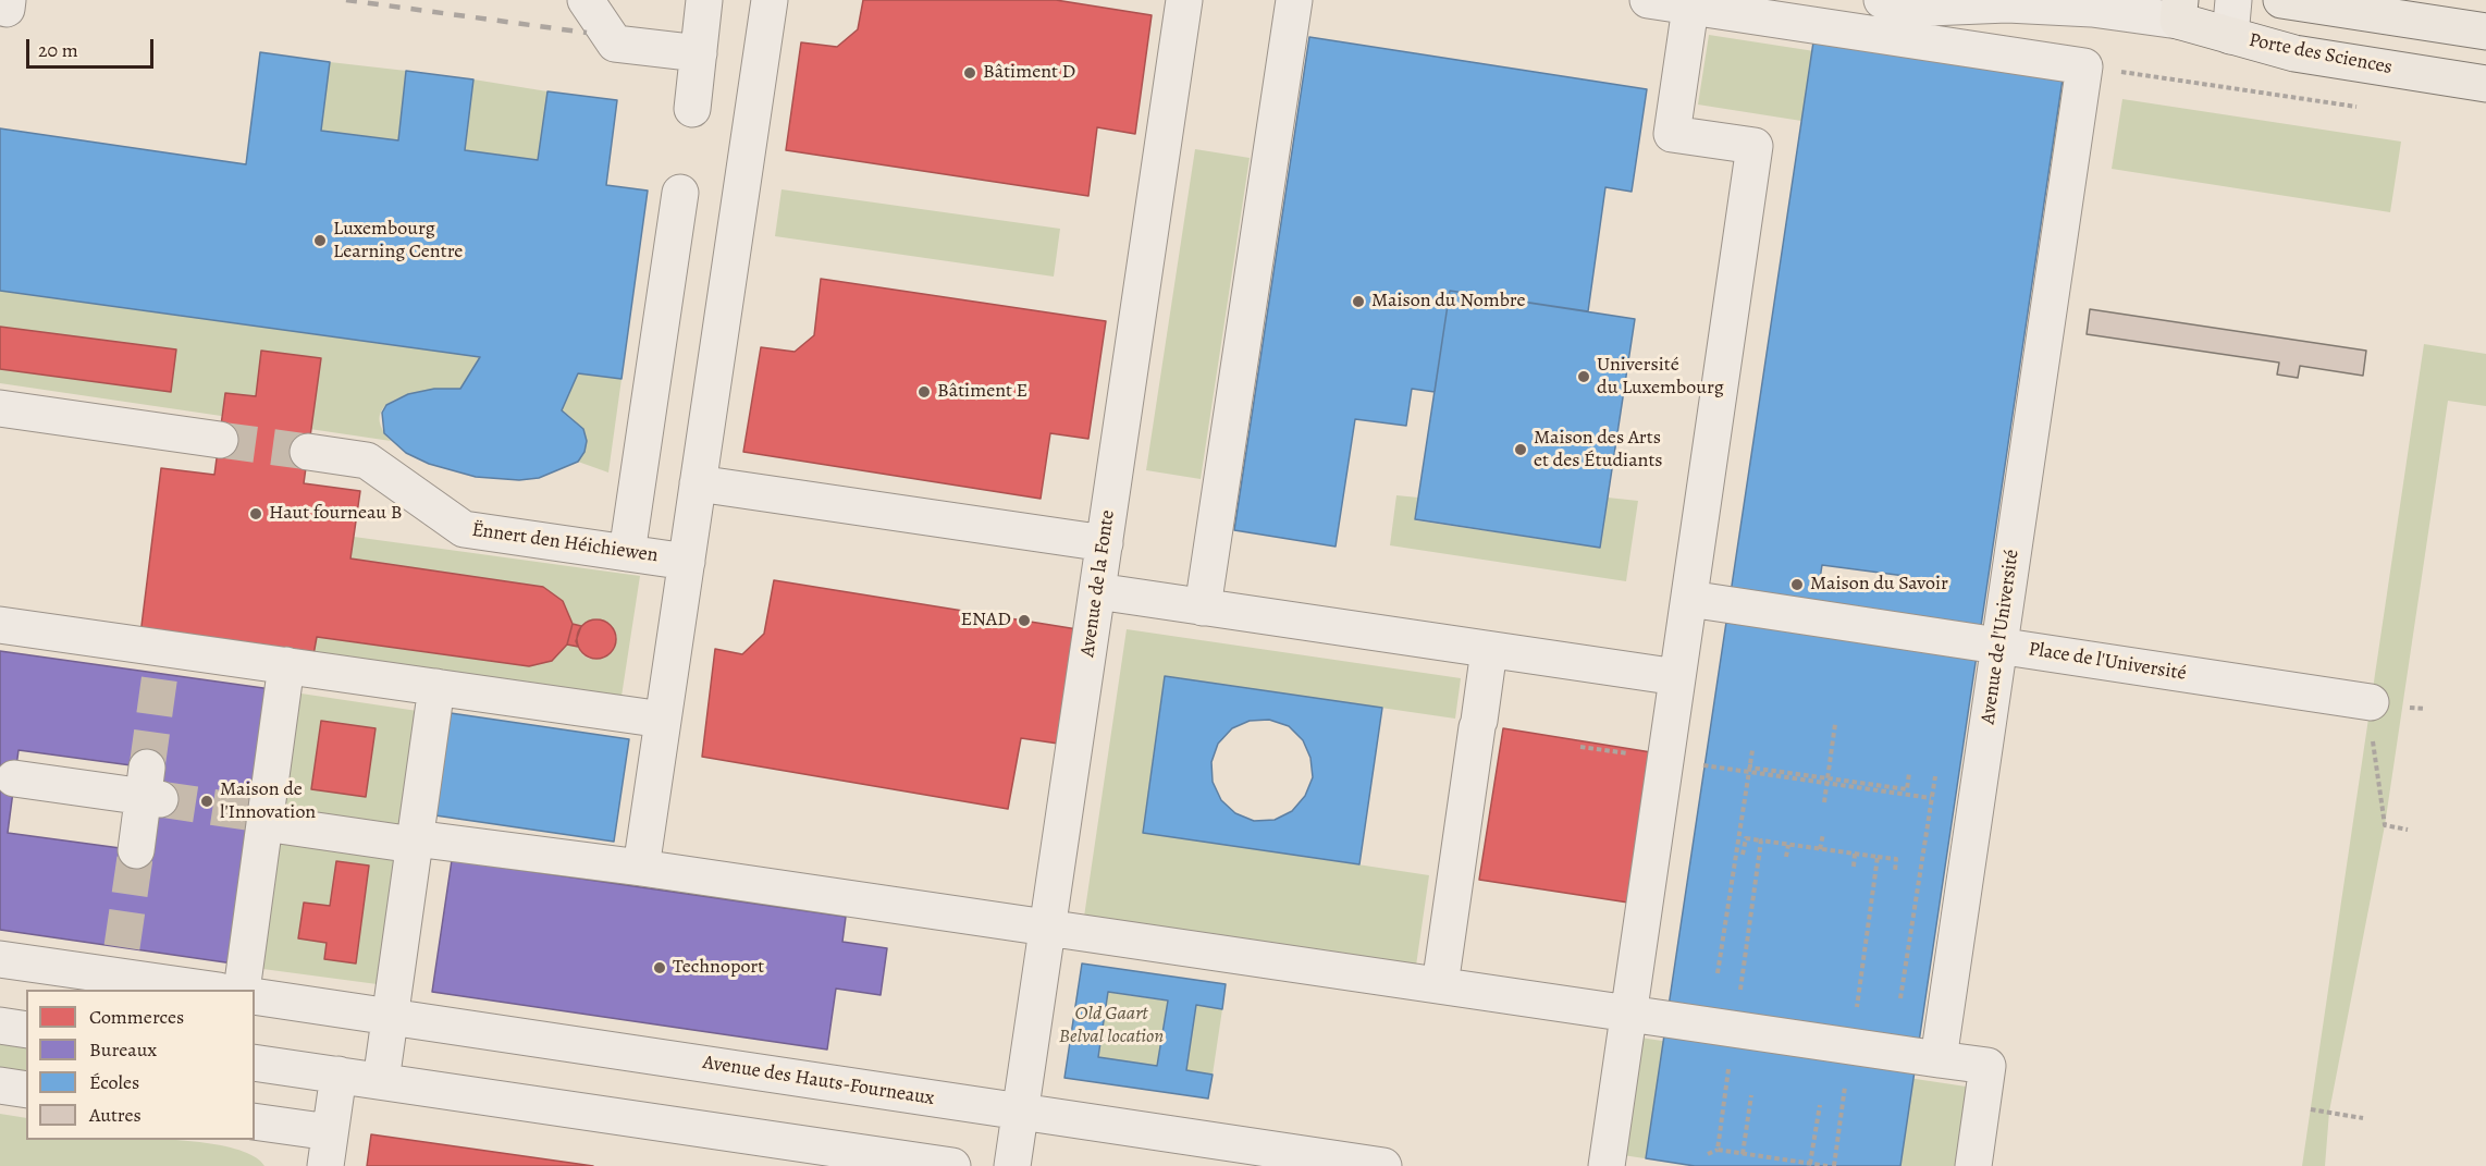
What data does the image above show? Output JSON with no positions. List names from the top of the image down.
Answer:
{
  "streets": {
    "main road": ["Porte des Sciences"],
    "street": [
      "Ënnert den Héichiewen",
      "Avenue de la Fonte",
      "Avenue de l'Université",
      "Place de l'Université",
      "Avenue des Hauts-Fourneaux"
    ]
  },
  "crossings": [
    ["Avenue de la Fonte", "Avenue des Hauts-Fourneaux"],
    ["Avenue de l'Université", "Place de l'Université"]
  ],
  "parks": ["Old Gaart Belval location"],
  "places": [
    "Bâtiment D",
    "Luxembourg Learning Centre",
    "Maison du Nombre",
    "Université du Luxembourg",
    "Bâtiment E",
    "Maison des Arts et des Étudiants",
    "Haut fourneau B",
    "Maison du Savoir",
    "ENAD",
    "Maison de l'Innovation",
    "Technoport"
  ],
  "legend": [
    "Commerces",
    "Bureaux",
    "Écoles",
    "Autres"
  ],
  "scale_bar": "20 m"
}
